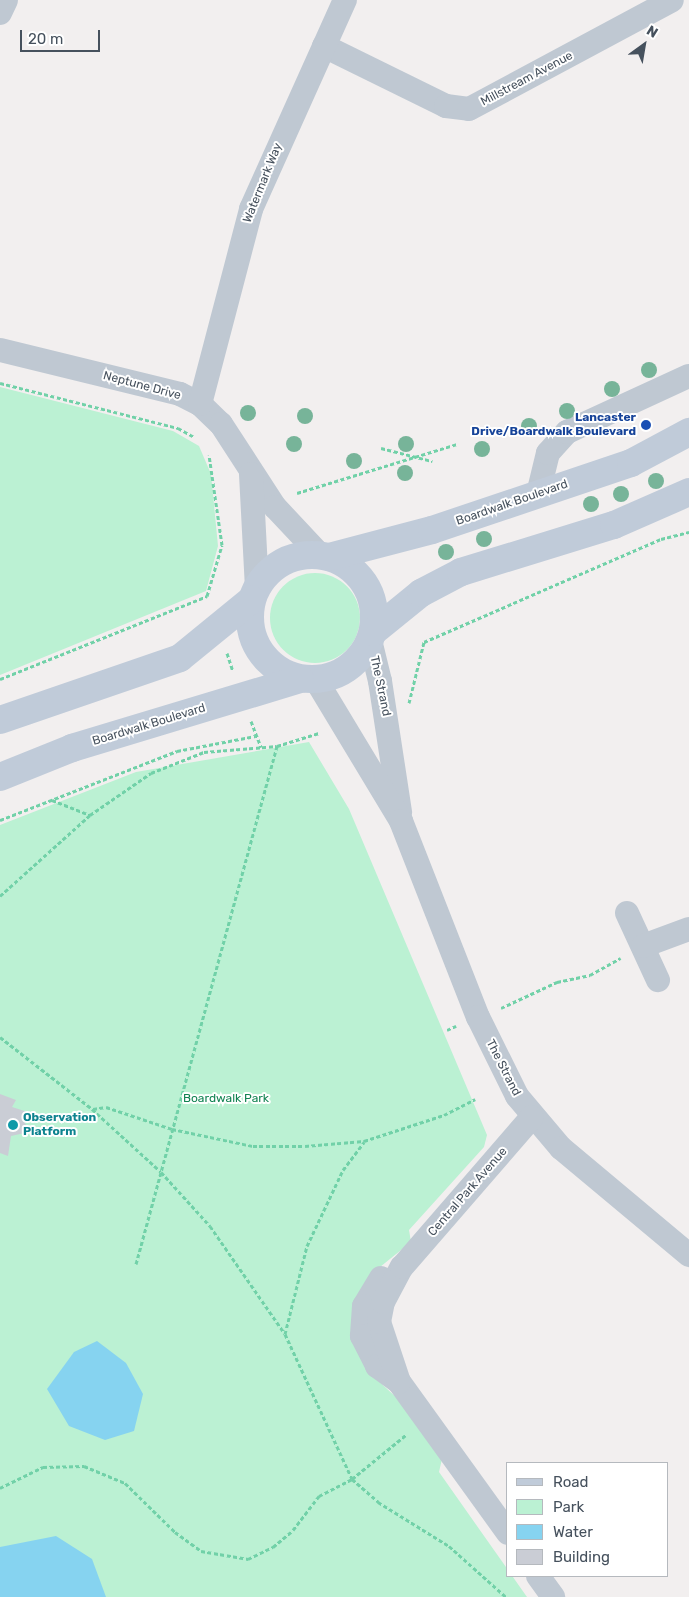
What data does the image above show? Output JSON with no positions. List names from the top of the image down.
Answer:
{
  "streets": {
    "main road": ["Boardwalk Boulevard"],
    "street": [
      "Millstream Avenue",
      "Watermark Way",
      "Neptune Drive",
      "The Strand",
      "Central Park Avenue"
    ]
  },
  "crossings": [
    ["Millstream Avenue", "Watermark Way"],
    ["Watermark Way", "Neptune Drive"],
    ["Neptune Drive", "Boardwalk Boulevard"],
    ["Neptune Drive", "The Strand"],
    ["Boardwalk Boulevard", "The Strand"],
    ["The Strand", "Central Park Avenue"]
  ],
  "parks": ["Boardwalk Park"],
  "places": ["Lancaster Drive/Boardwalk Boulevard", "Observation Platform"],
  "legend": [
    "Road",
    "Park",
    "Water",
    "Building"
  ],
  "scale_bar": "20 m",
  "north": "top right"
}
